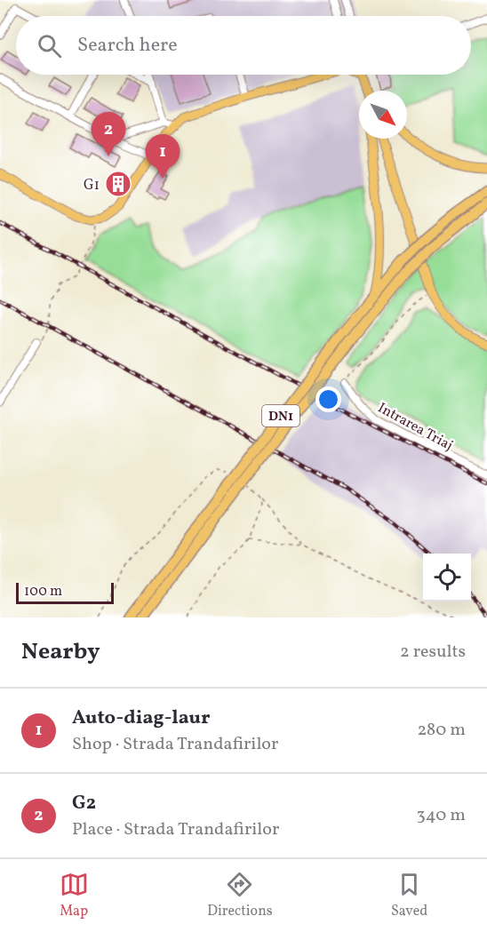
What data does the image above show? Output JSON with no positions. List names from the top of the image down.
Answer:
{
  "streets": {
    "highway": ["DN1"],
    "street": ["Intrarea Triaj"]
  },
  "places": {
    "building": ["G1"]
  },
  "scale_bar": "100 m",
  "north": "bottom right",
  "page": {
    "search": "Search here",
    "pins": ["2", "1"],
    "scale": "100 m",
    "heading": ["Nearby", "2 results"],
    "list": [
      {
        "mark": "1",
        "name": "Auto-diag-laur",
        "note": "Shop · Strada Trandafirilor",
        "value": "280 m"
      },
      {
        "mark": "2",
        "name": "G2",
        "note": "Place · Strada Trandafirilor",
        "value": "340 m"
      }
    ],
    "nav": ["Map", "Directions", "Saved"]
  }
}
